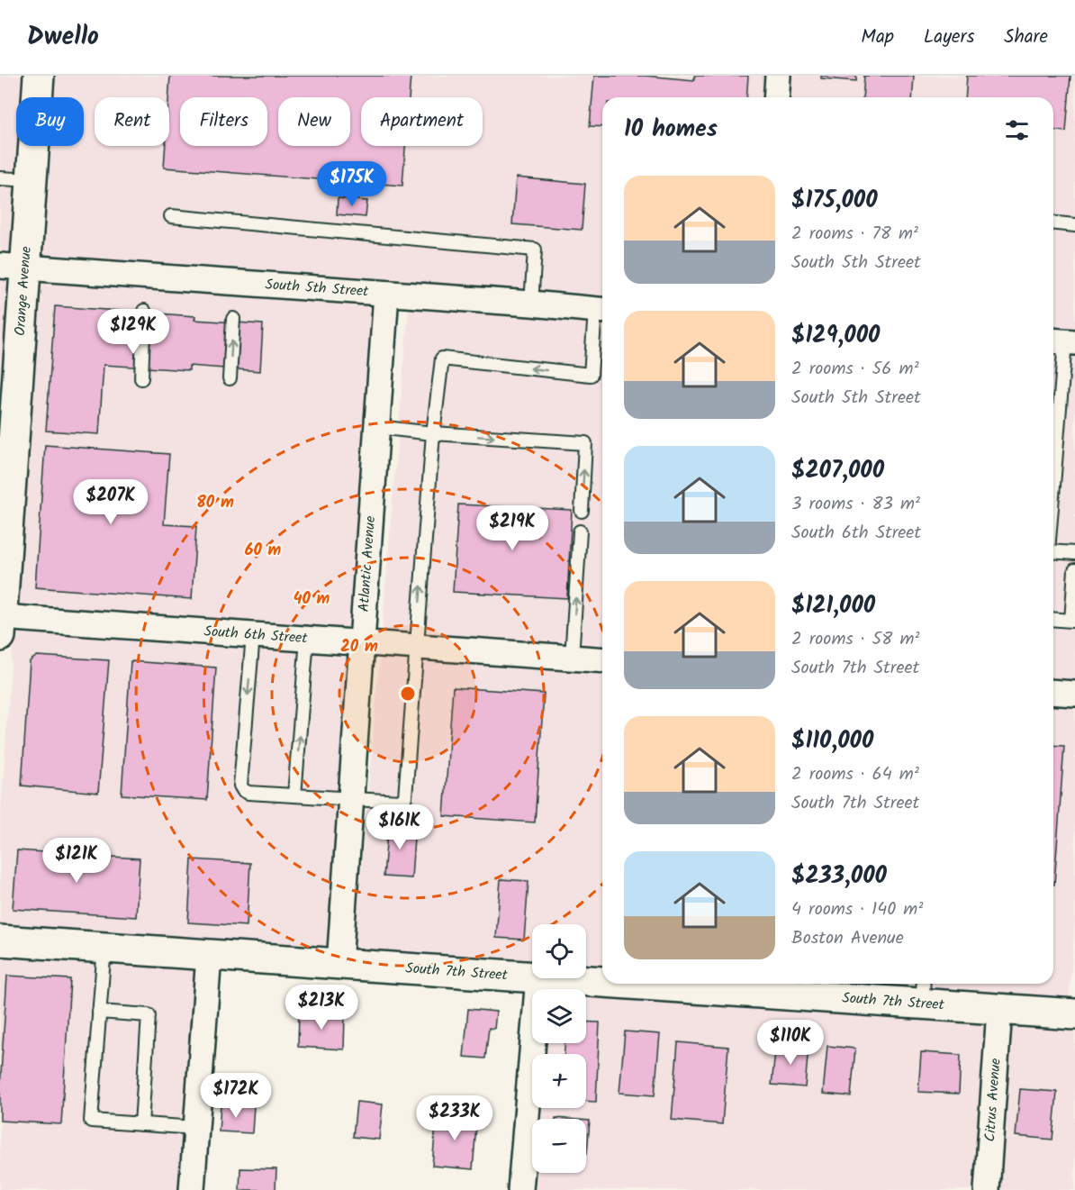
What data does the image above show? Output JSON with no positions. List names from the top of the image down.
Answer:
{
  "streets": {
    "street": [
      "South 5th Street",
      "Orange Avenue",
      "Atlantic Avenue",
      "South 6th Street",
      "South 7th Street",
      "Citrus Avenue"
    ]
  },
  "crossings": [
    ["South 5th Street", "Orange Avenue"],
    ["South 5th Street", "Atlantic Avenue"],
    ["Orange Avenue", "South 6th Street"],
    ["Atlantic Avenue", "South 6th Street"],
    ["Atlantic Avenue", "South 7th Street"],
    ["South 7th Street", "Citrus Avenue"]
  ],
  "page": {
    "header": "Dwello",
    "nav": ["Map", "Layers", "Share"],
    "chip": [
      "Buy",
      "Rent",
      "Filters",
      "New",
      "Apartment"
    ],
    "heading": "10 homes",
    "price": [
      "$175K",
      "$129K",
      "$207K",
      "$219K",
      "$161K",
      "$121K",
      "$213K",
      "$110K",
      "$172K",
      "$233K"
    ],
    "list": [
      {
        "name": "$175,000",
        "note": "2 rooms · 78 m² · South 5th Street"
      },
      {
        "name": "$129,000",
        "note": "2 rooms · 56 m² · South 5th Street"
      },
      {
        "name": "$207,000",
        "note": "3 rooms · 83 m² · South 6th Street"
      },
      {
        "name": "$121,000",
        "note": "2 rooms · 58 m² · South 7th Street"
      },
      {
        "name": "$110,000",
        "note": "2 rooms · 64 m² · South 7th Street"
      },
      {
        "name": "$233,000",
        "note": "4 rooms · 140 m² · Boston Avenue"
      }
    ],
    "map_buttons": ["+", "−"]
  },
  "rings": [
    "80 m",
    "60 m",
    "40 m",
    "20 m"
  ]
}
